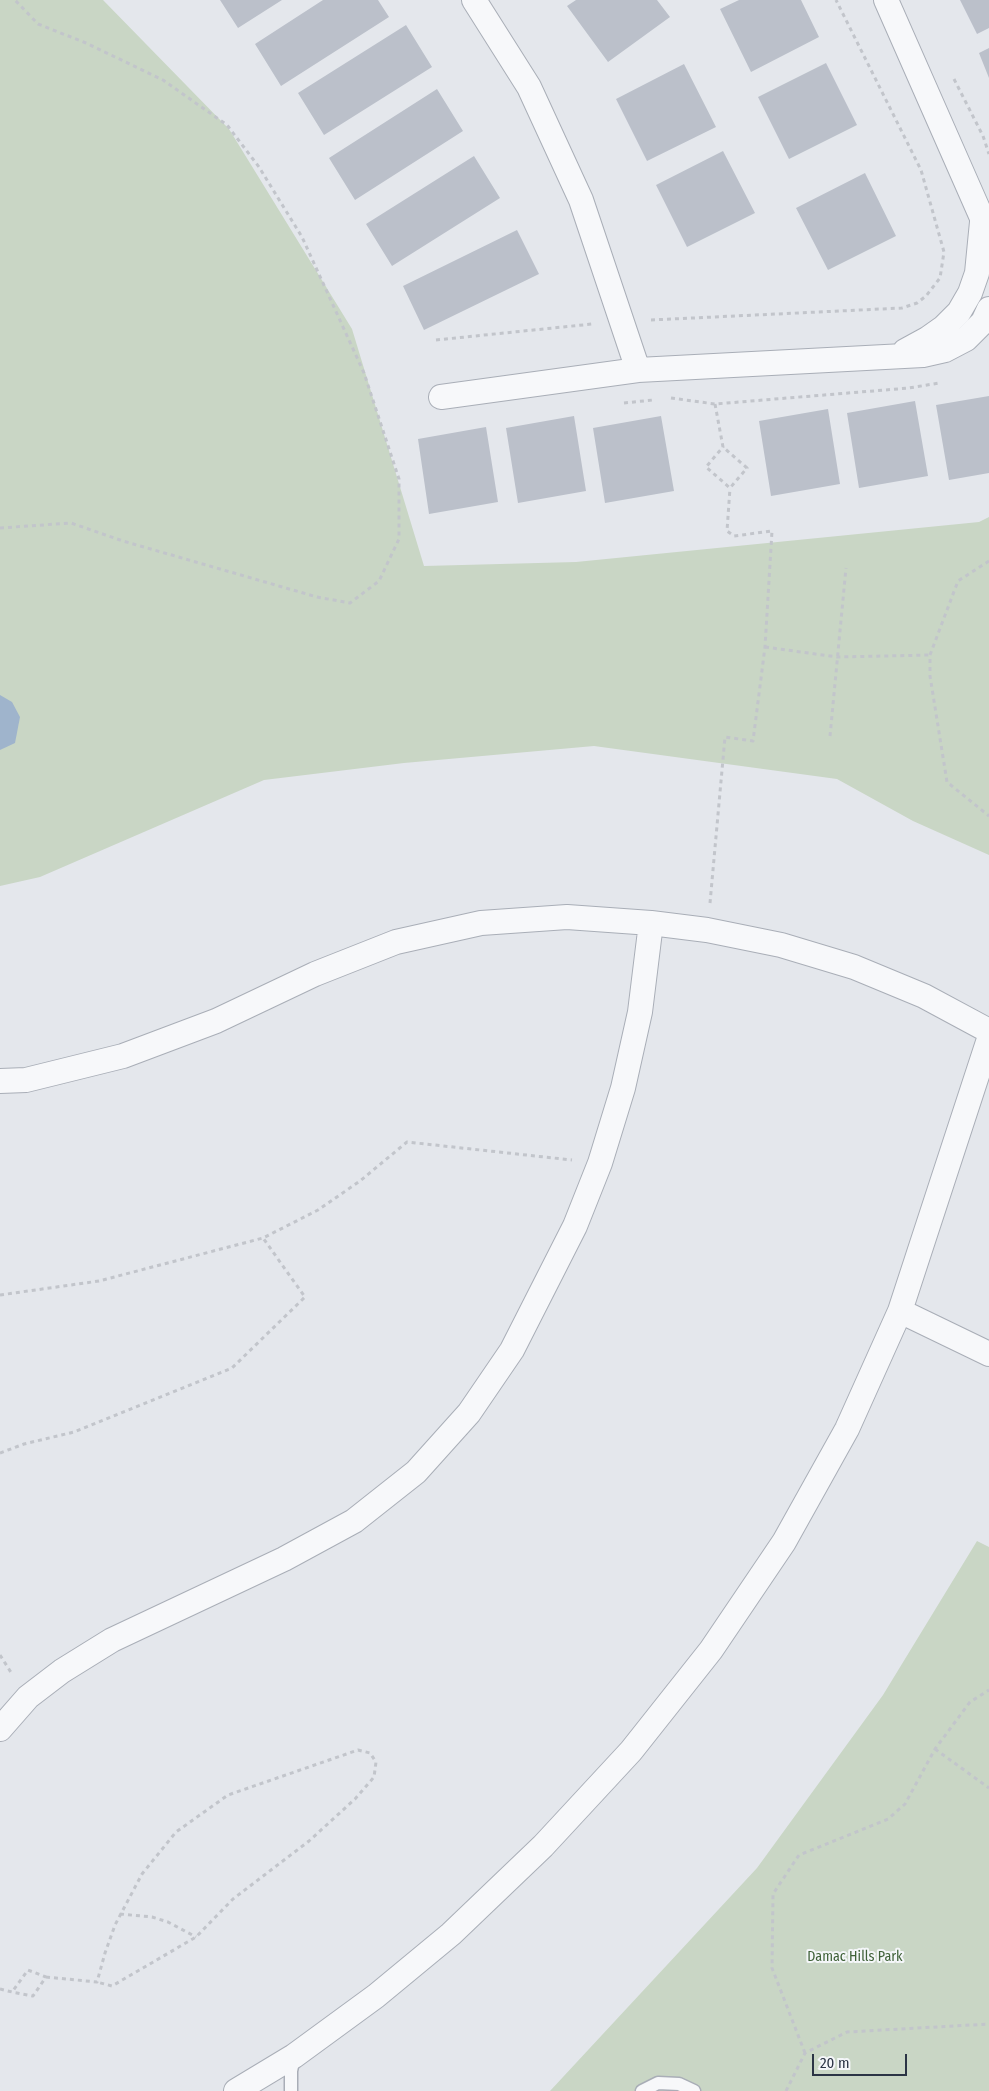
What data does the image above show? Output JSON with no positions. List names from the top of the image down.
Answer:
{
  "parks": ["Damac Hills Park"],
  "scale_bar": "20 m"
}
